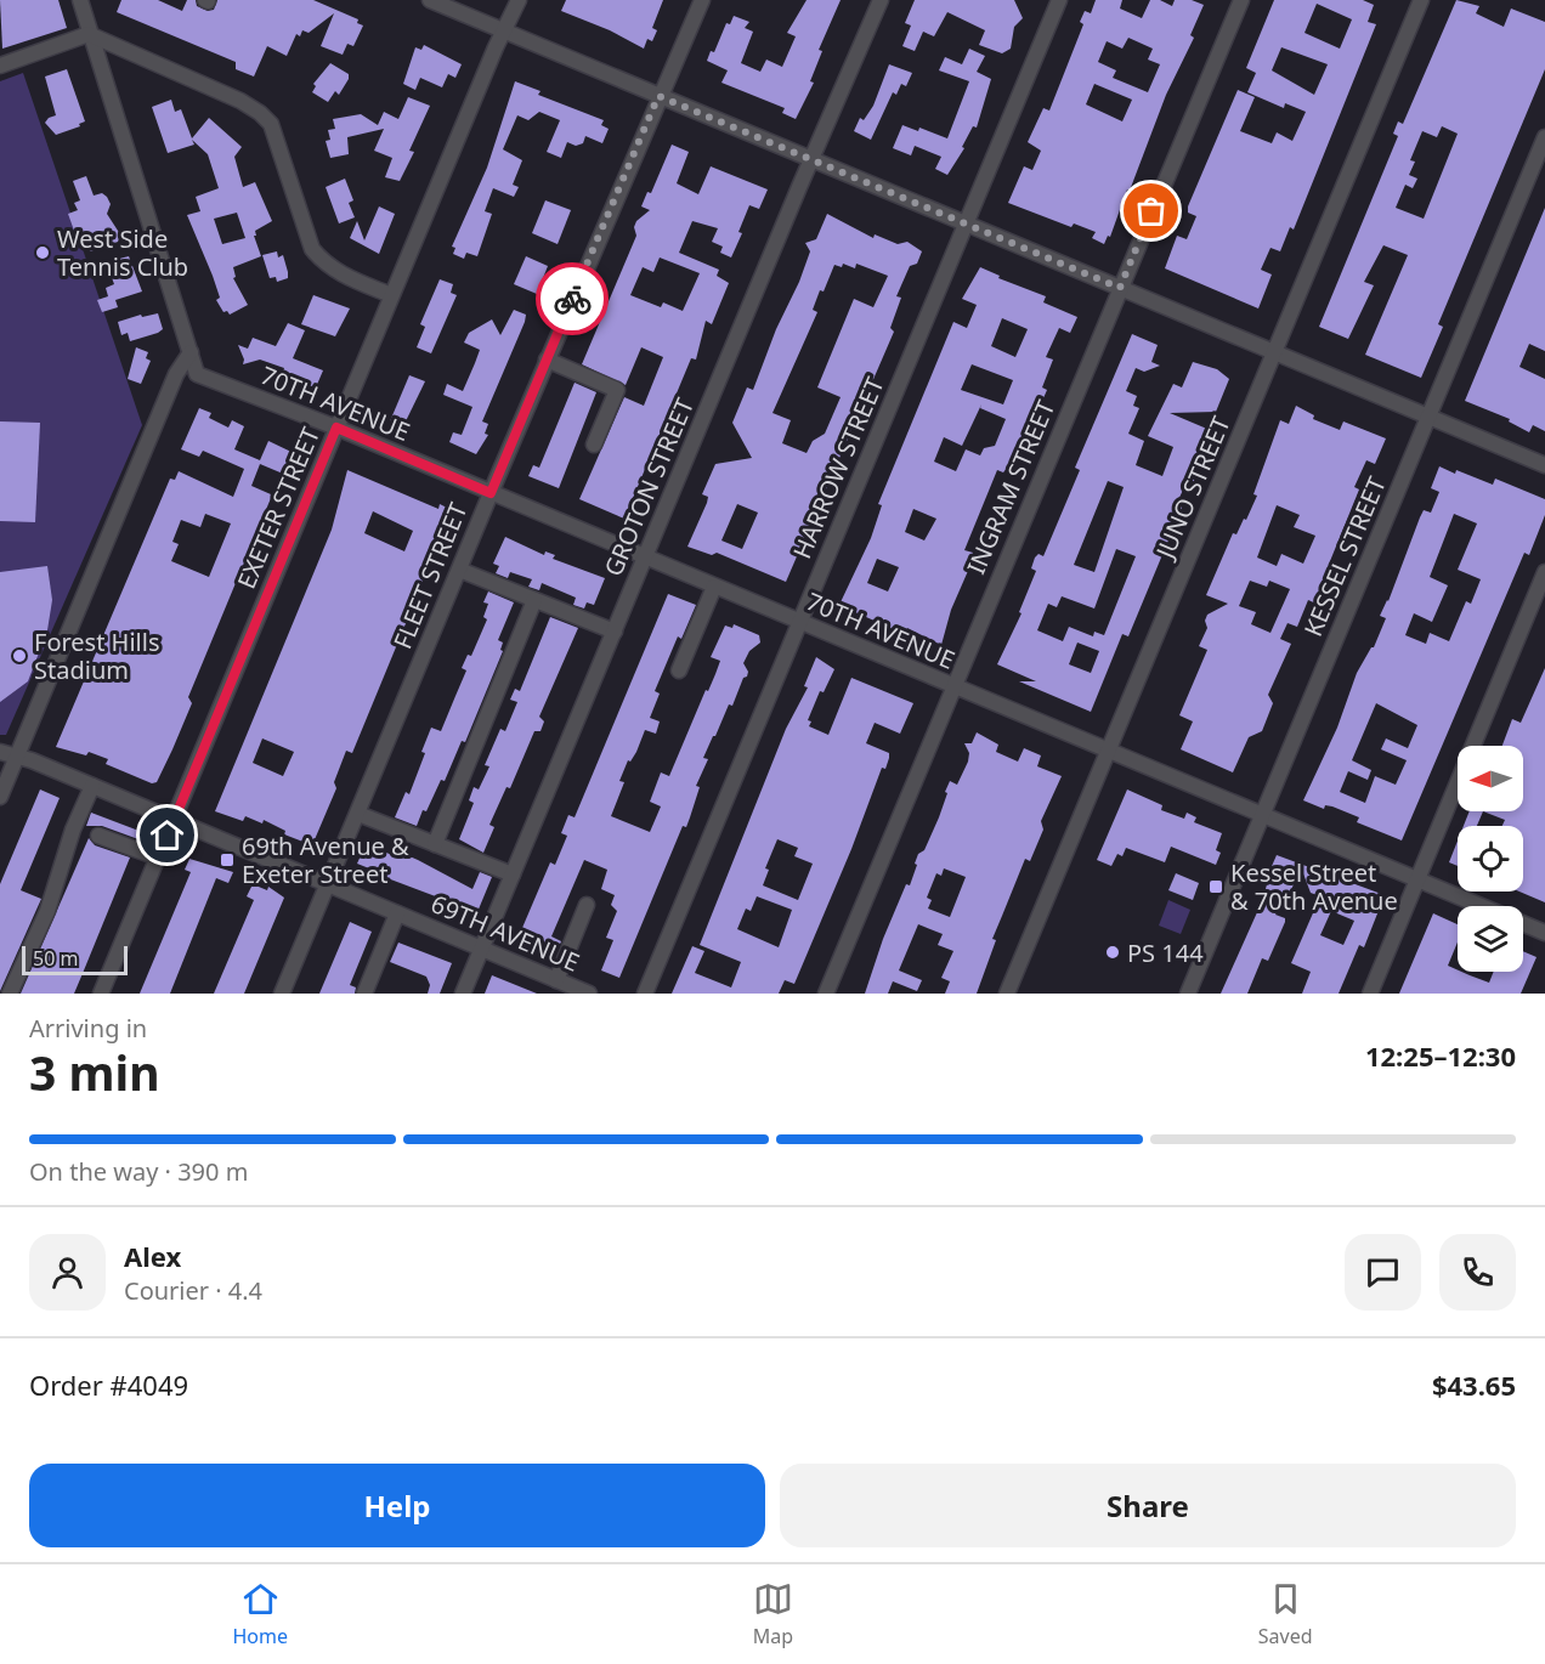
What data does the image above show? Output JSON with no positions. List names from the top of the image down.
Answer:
{
  "streets": {
    "street": [
      "70TH AVENUE",
      "HARROW STREET",
      "GROTON STREET",
      "INGRAM STREET",
      "JUNO STREET",
      "EXETER STREET",
      "KESSEL STREET",
      "FLEET STREET",
      "69TH AVENUE"
    ]
  },
  "crossings": [
    ["70TH AVENUE", "HARROW STREET"],
    ["70TH AVENUE", "GROTON STREET"],
    ["70TH AVENUE", "INGRAM STREET"],
    ["70TH AVENUE", "JUNO STREET"],
    ["70TH AVENUE", "EXETER STREET"],
    ["70TH AVENUE", "KESSEL STREET"],
    ["70TH AVENUE", "FLEET STREET"],
    ["GROTON STREET", "69TH AVENUE"],
    ["EXETER STREET", "69TH AVENUE"],
    ["FLEET STREET", "69TH AVENUE"]
  ],
  "places": {
    "other": ["West Side Tennis Club", "Forest Hills Stadium", "PS 144"],
    "transit": ["69th Avenue & Exeter Street", "Kessel Street & 70th Avenue"]
  },
  "scale_bar": "50 m",
  "north": "left",
  "page": {
    "scale": "50 m",
    "heading": ["3 min", "Arriving in", "12:25–12:30"],
    "panel": [
      "Alex",
      "Courier · 4.4",
      "Order #4049",
      "$43.65"
    ],
    "bar": "On the way · 390 m",
    "buttons": ["Help", "Share"],
    "tabs": ["Home", "Map", "Saved"]
  }
}
